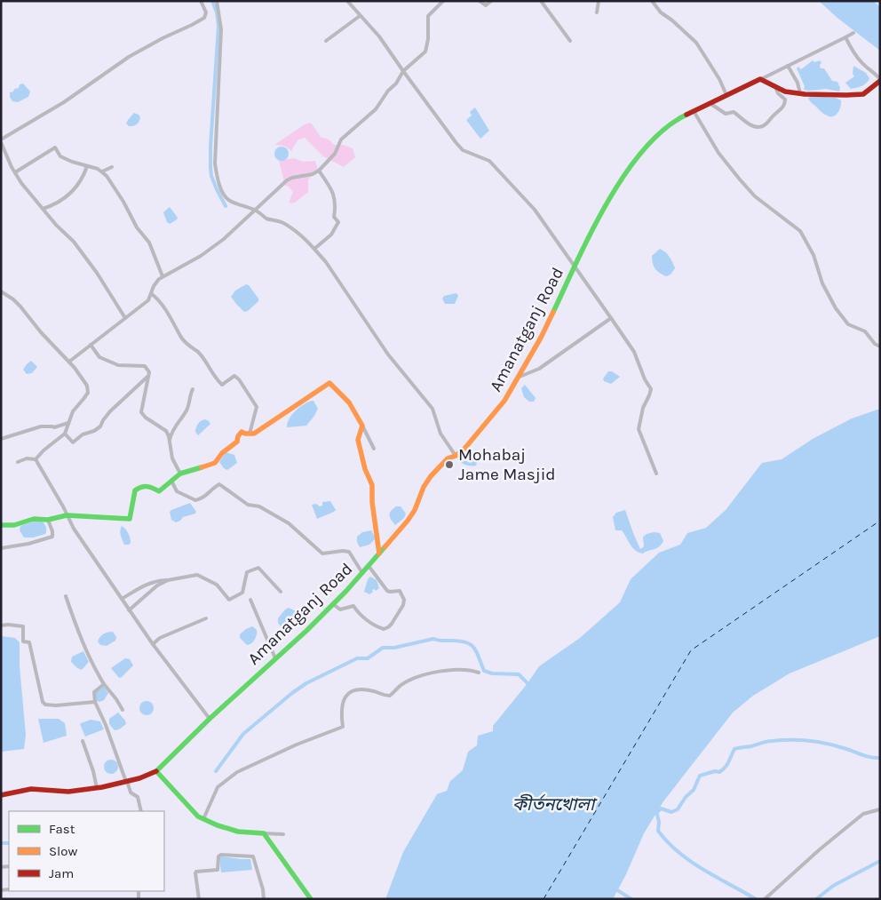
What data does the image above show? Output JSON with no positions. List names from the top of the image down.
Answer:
{
  "streets": {
    "main road": ["Amanatganj Road"]
  },
  "water": ["কীর্তনখোলা"],
  "places": ["Mohabaj Jame Masjid"],
  "legend": ["Fast", "Slow", "Jam"]
}
